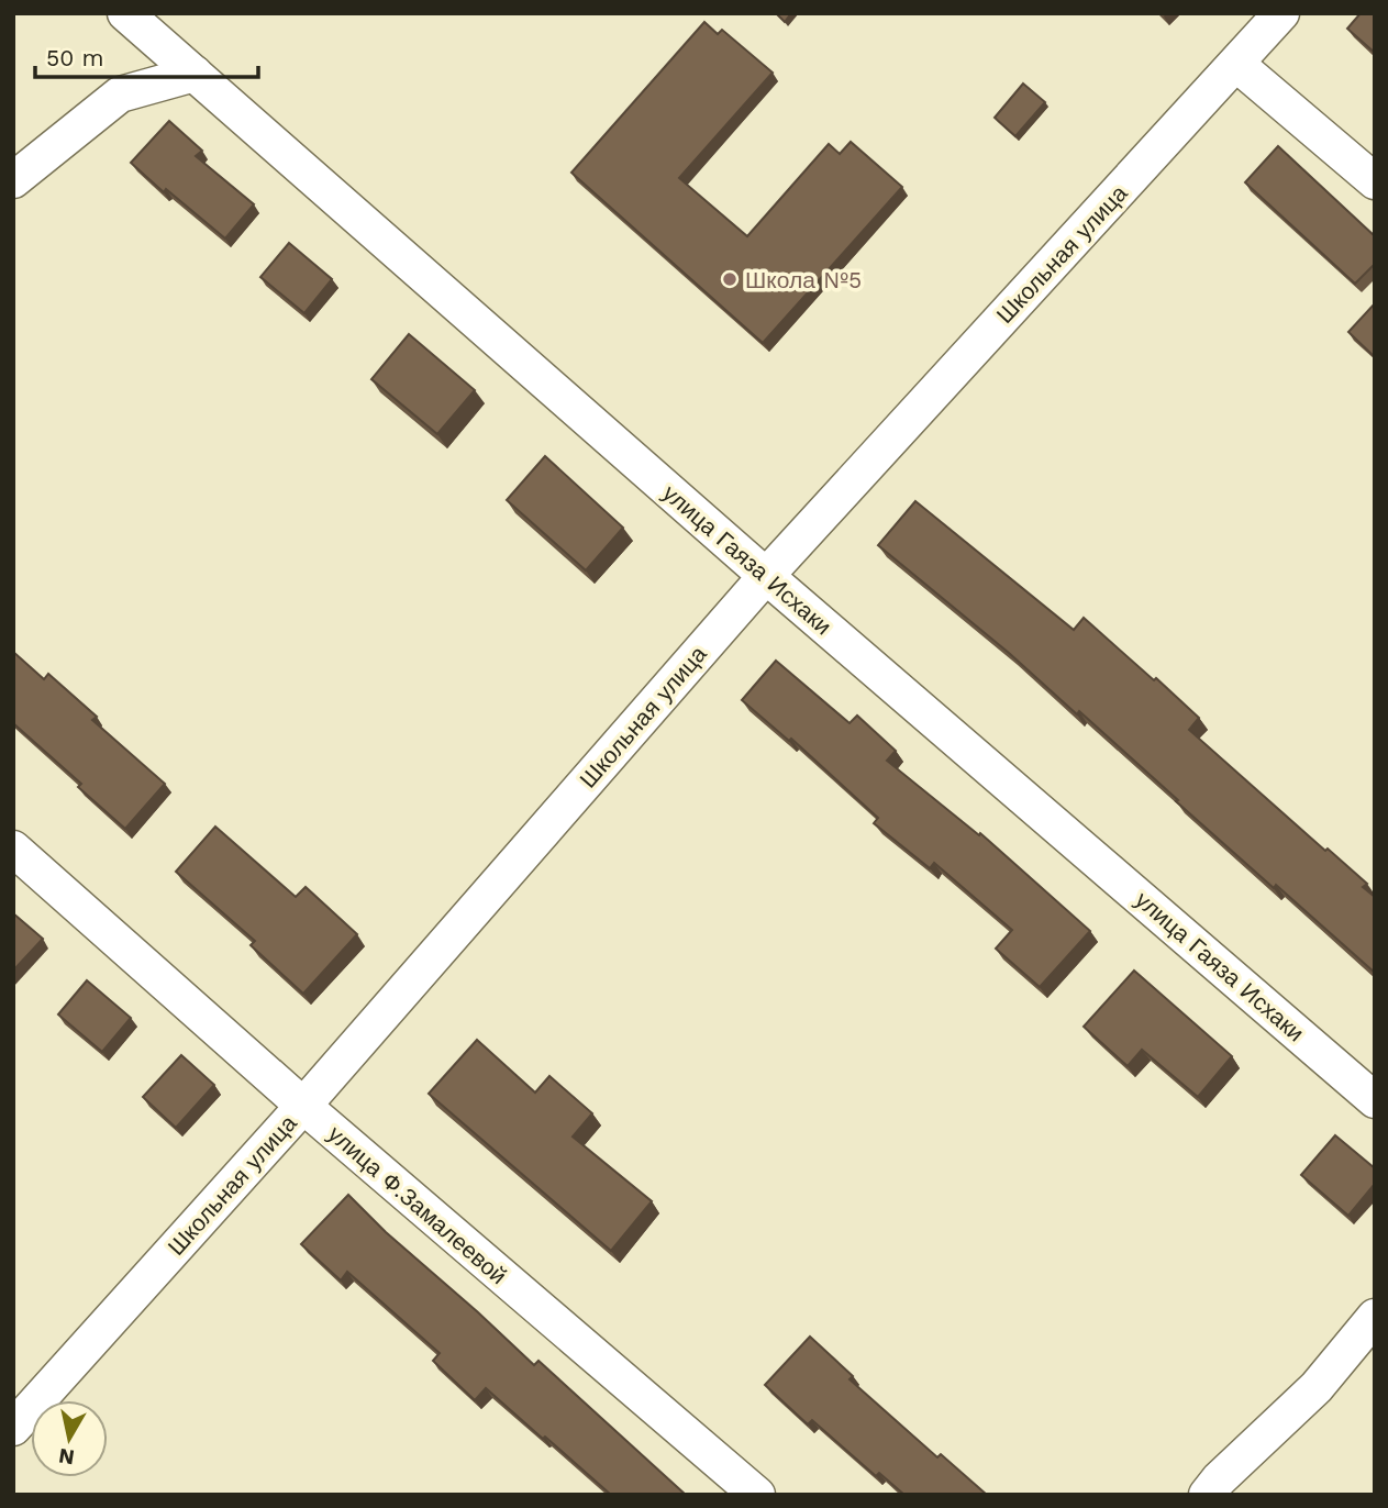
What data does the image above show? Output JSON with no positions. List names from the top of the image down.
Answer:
{
  "streets": {
    "street": ["Школьная улица", "улица Гаяза Исхаки", "улица Ф.Замалеевой"]
  },
  "crossings": [
    ["Школьная улица", "улица Гаяза Исхаки"],
    ["Школьная улица", "улица Ф.Замалеевой"]
  ],
  "places": ["Школа №5"],
  "scale_bar": "50 m",
  "north": "bottom"
}
